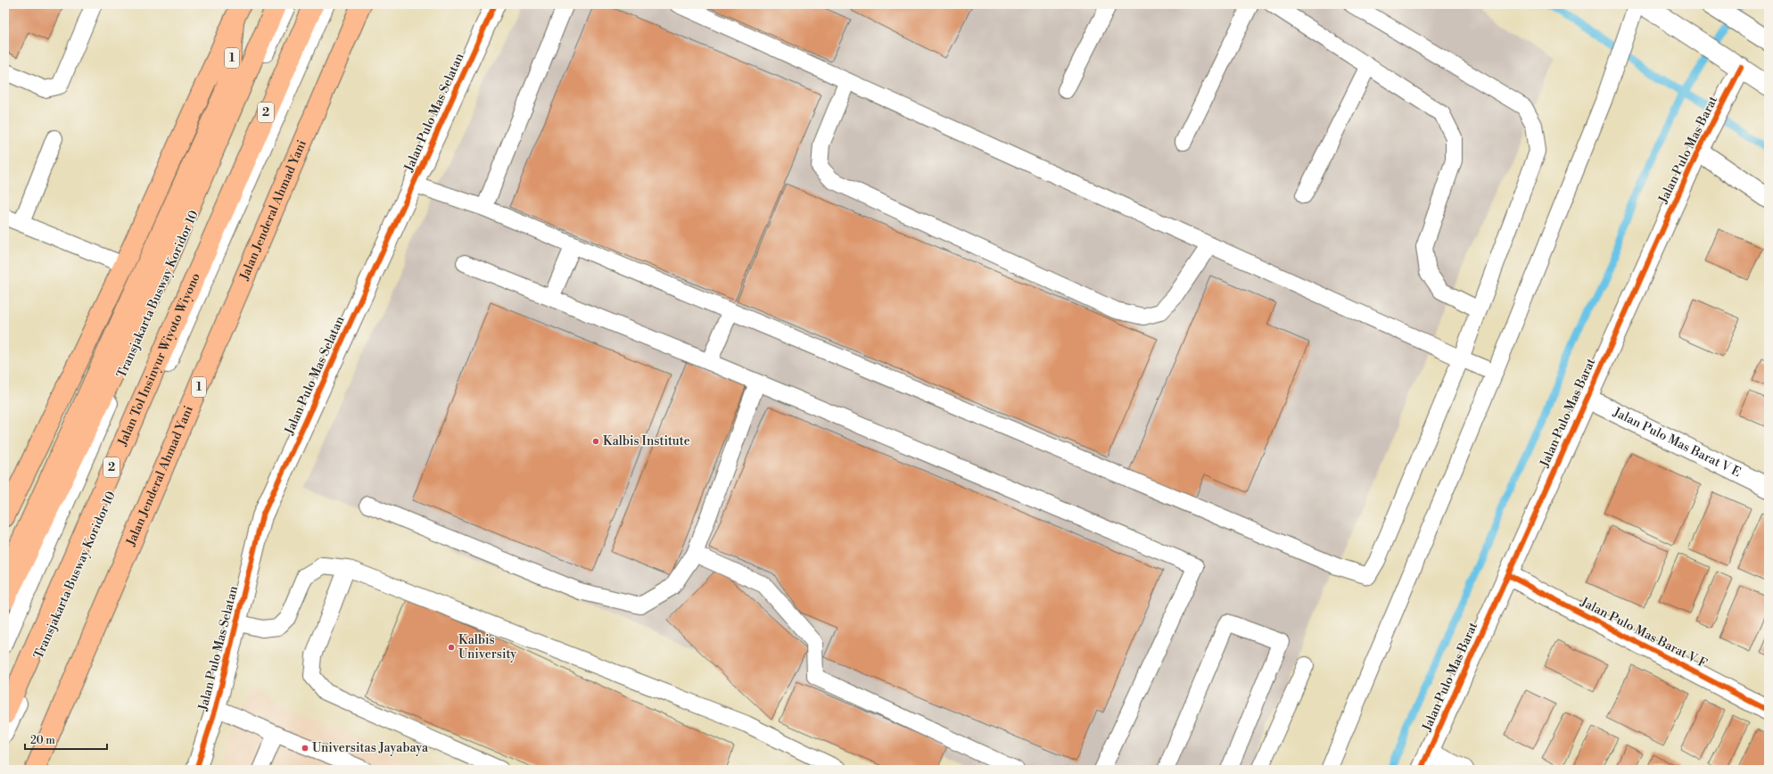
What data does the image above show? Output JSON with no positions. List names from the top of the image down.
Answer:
{
  "streets": {
    "highway": [
      "1",
      "2",
      "Jalan Jenderal Ahmad Yani",
      "Jalan Tol Insinyur Wiyoto Wiyono"
    ],
    "street": [
      "Jalan Pulo Mas Selatan",
      "Jalan Pulo Mas Barat",
      "Jalan Pulo Mas Barat V E",
      "Jalan Pulo Mas Barat V F"
    ],
    "lane": ["Transjakarta Busway Koridor 10"]
  },
  "crossings": [
    ["Jalan Pulo Mas Barat", "Jalan Pulo Mas Barat V E"],
    ["Jalan Pulo Mas Barat", "Jalan Pulo Mas Barat V F"]
  ],
  "places": ["Kalbis Institute", "Kalbis University", "Universitas Jayabaya"],
  "scale_bar": "20 m"
}
